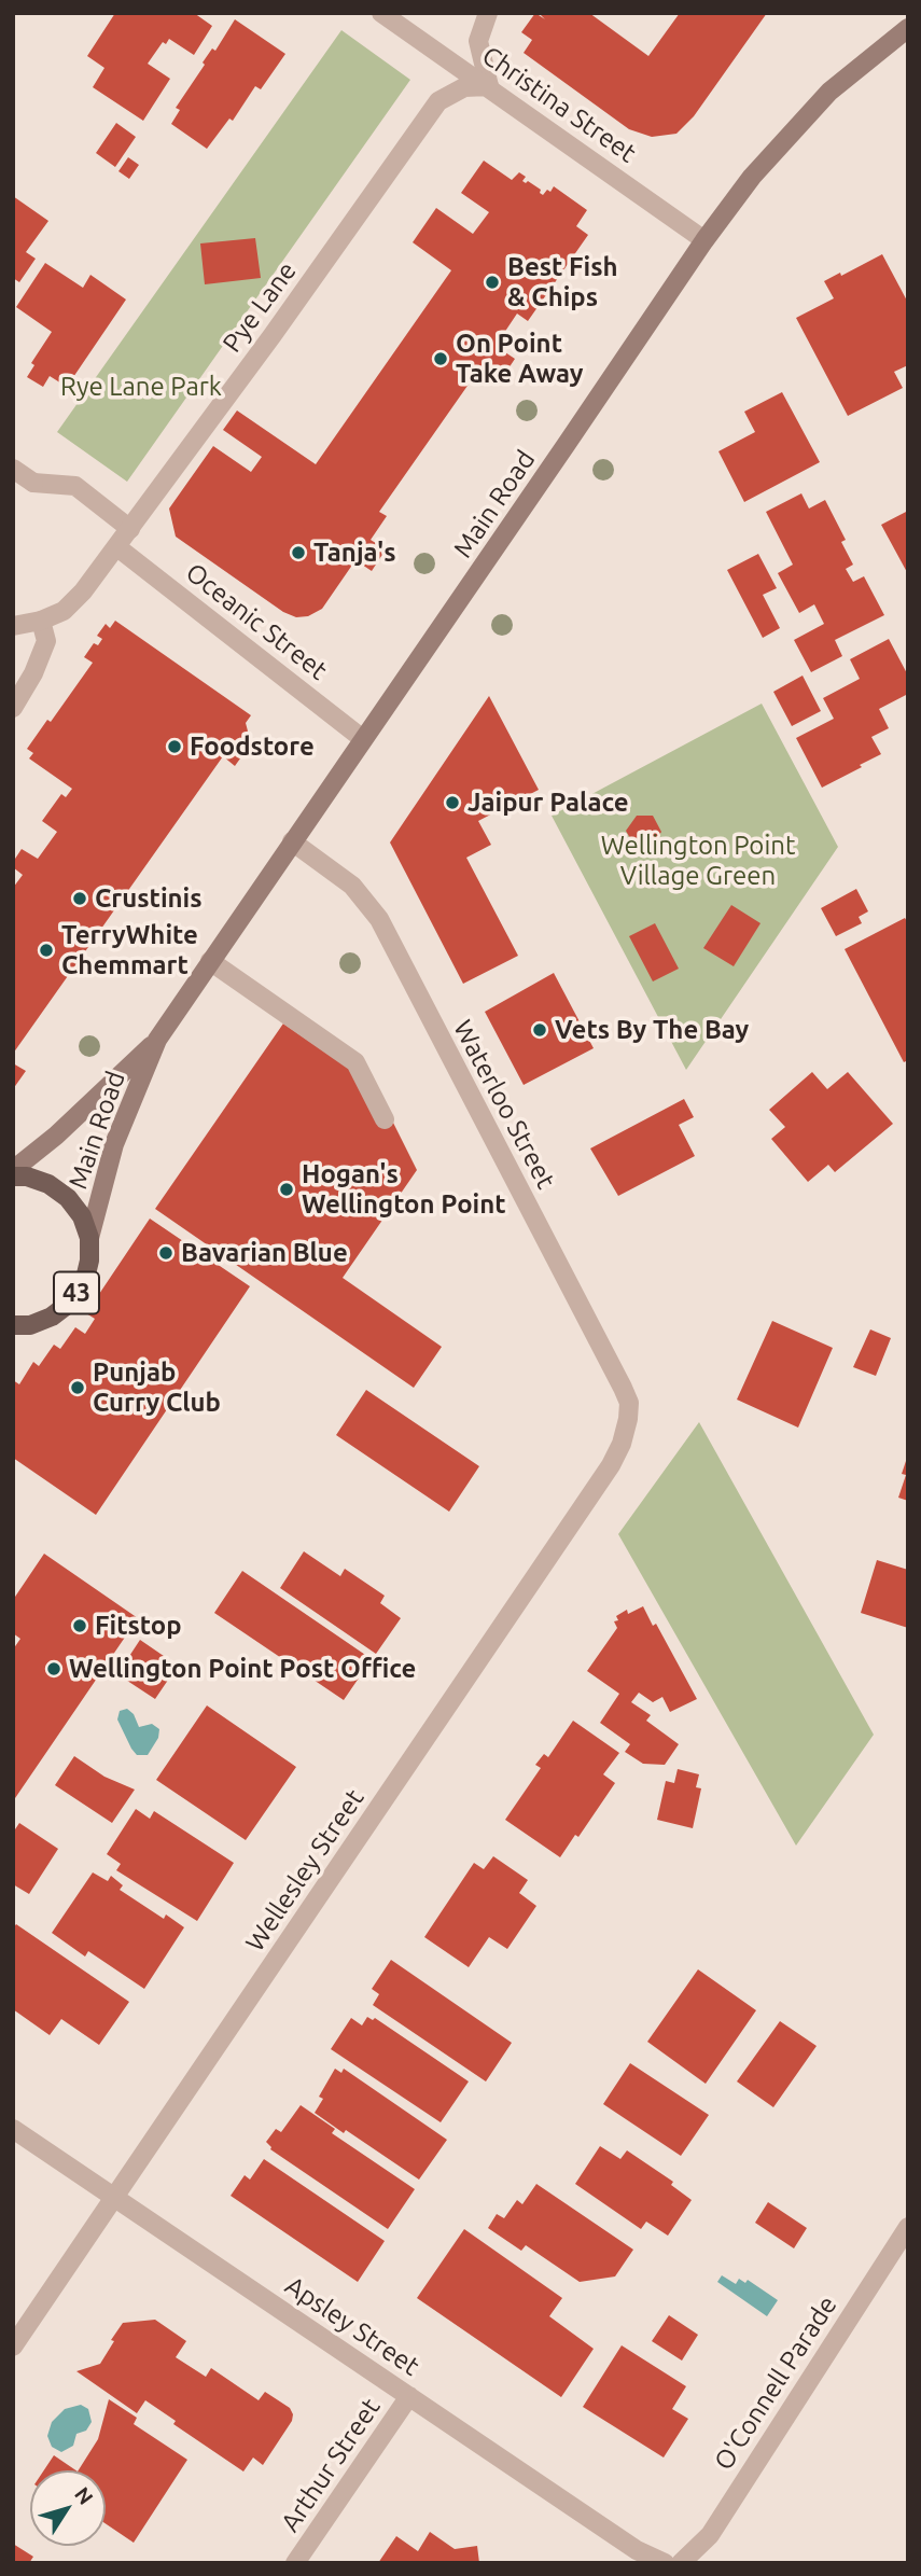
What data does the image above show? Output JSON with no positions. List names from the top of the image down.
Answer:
{
  "streets": {
    "main road": ["Main Road", "43"],
    "street": [
      "Christina Street",
      "Pye Lane",
      "Oceanic Street",
      "Waterloo Street",
      "Wellesley Street",
      "Apsley Street",
      "O'Connell Parade",
      "Arthur Street"
    ]
  },
  "crossings": [
    ["Christina Street", "Pye Lane"],
    ["Christina Street", "Main Road"],
    ["Pye Lane", "Oceanic Street"],
    ["Main Road", "Oceanic Street"],
    ["Main Road", "Waterloo Street"],
    ["Main Road", "43"],
    ["Waterloo Street", "Wellesley Street"],
    ["Wellesley Street", "Apsley Street"],
    ["Apsley Street", "Arthur Street"]
  ],
  "parks": ["Rye Lane Park", "Wellington Point Village Green"],
  "places": [
    "Best Fish & Chips",
    "On Point Take Away",
    "Tanja's",
    "Foodstore",
    "Jaipur Palace",
    "Crustinis",
    "TerryWhite Chemmart",
    "Vets By The Bay",
    "Hogan's Wellington Point",
    "Bavarian Blue",
    "Punjab Curry Club",
    "Fitstop",
    "Wellington Point Post Office"
  ],
  "north": "top right"
}
